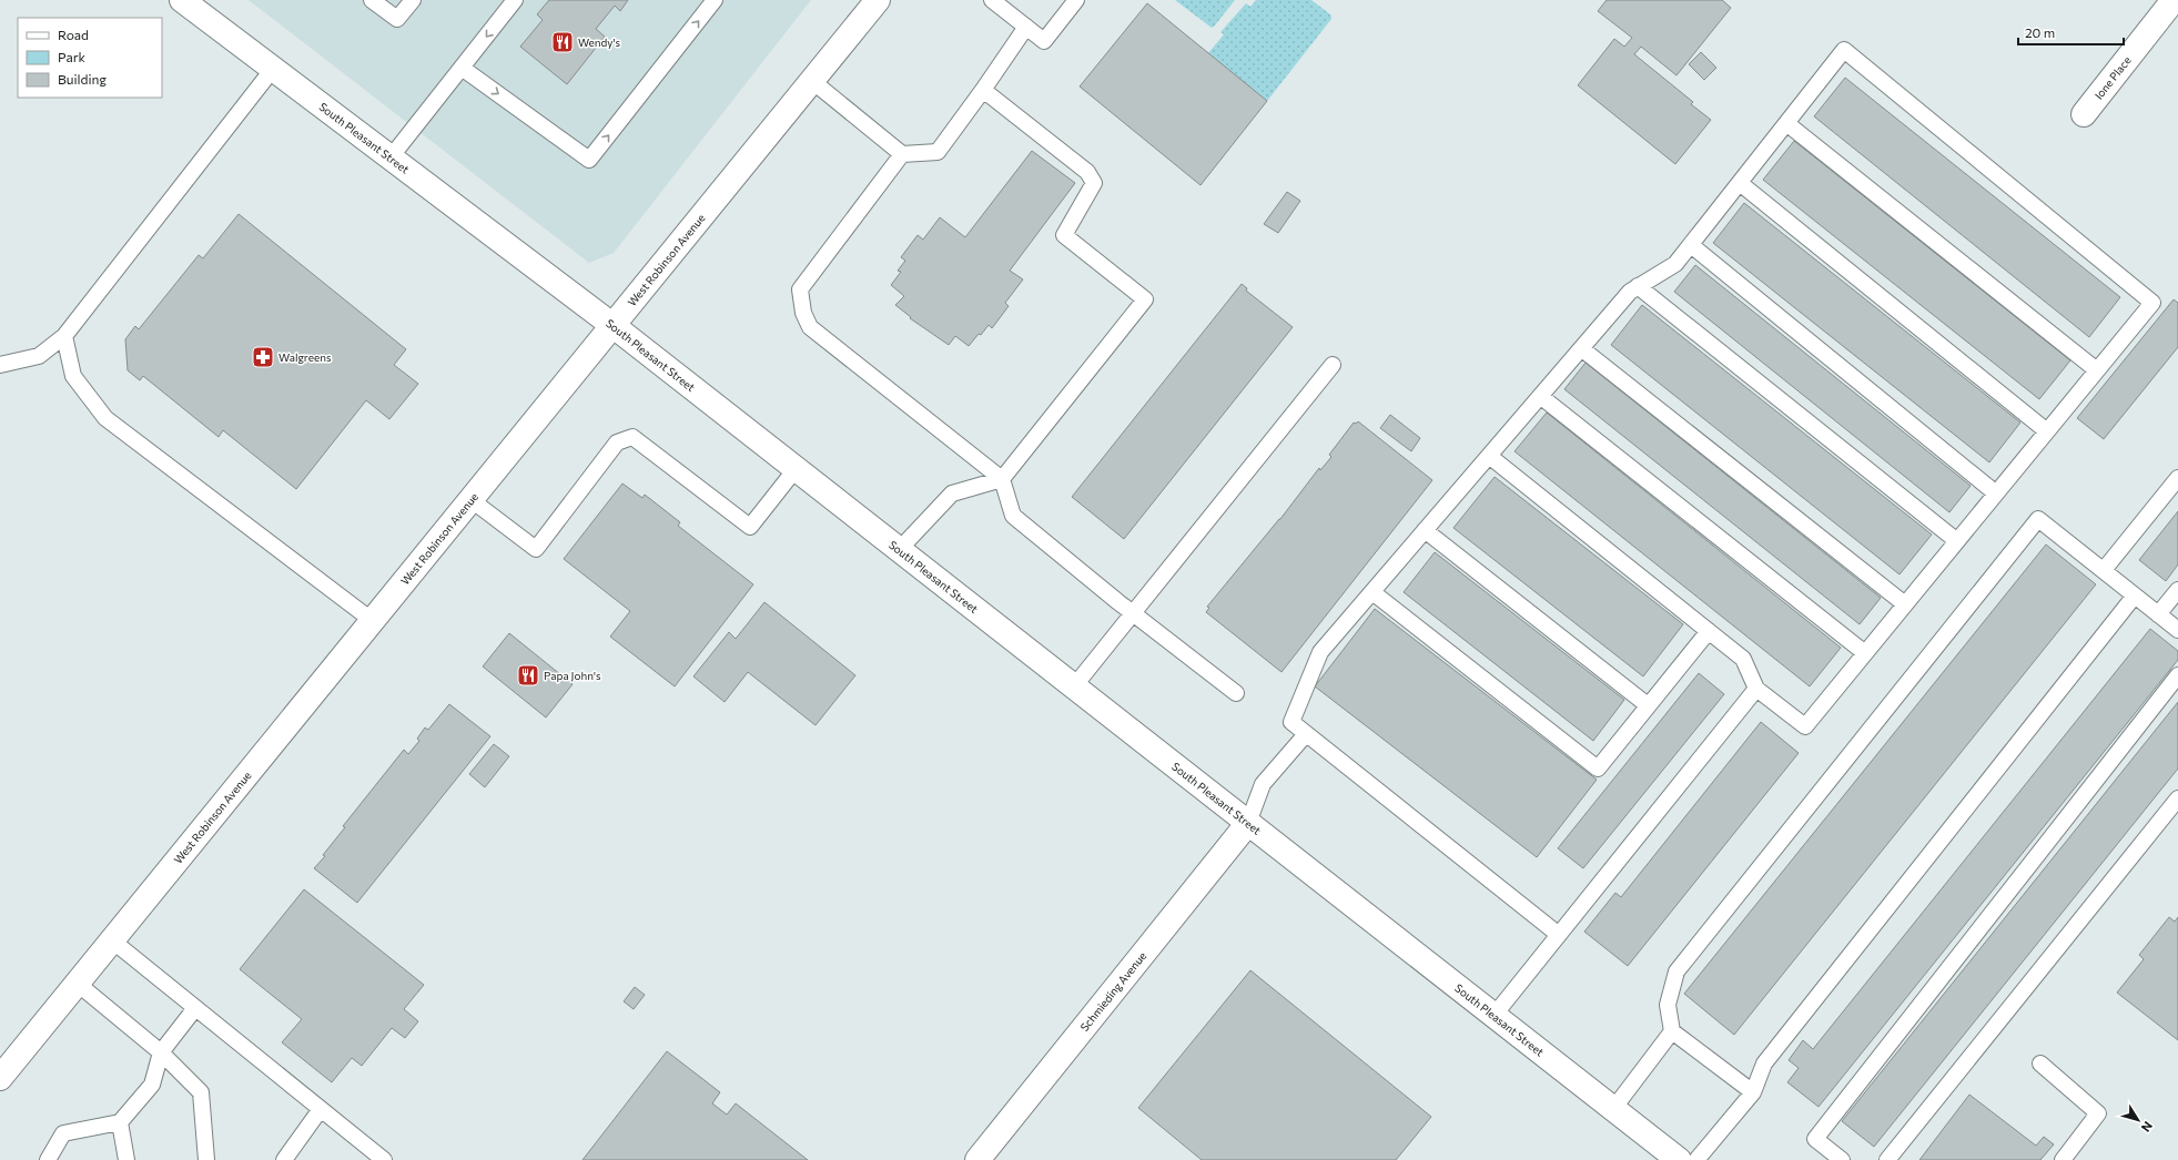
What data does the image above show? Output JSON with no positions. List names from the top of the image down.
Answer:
{
  "streets": {
    "street": [
      "Ione Place",
      "South Pleasant Street",
      "West Robinson Avenue",
      "Schmieding Avenue"
    ]
  },
  "crossings": [
    ["South Pleasant Street", "West Robinson Avenue"],
    ["South Pleasant Street", "Schmieding Avenue"]
  ],
  "places": {
    "restaurant": ["Wendy's", "Papa John's"],
    "pharmacy": ["Walgreens"]
  },
  "legend": ["Road", "Park", "Building"],
  "scale_bar": "20 m",
  "north": "bottom right"
}
